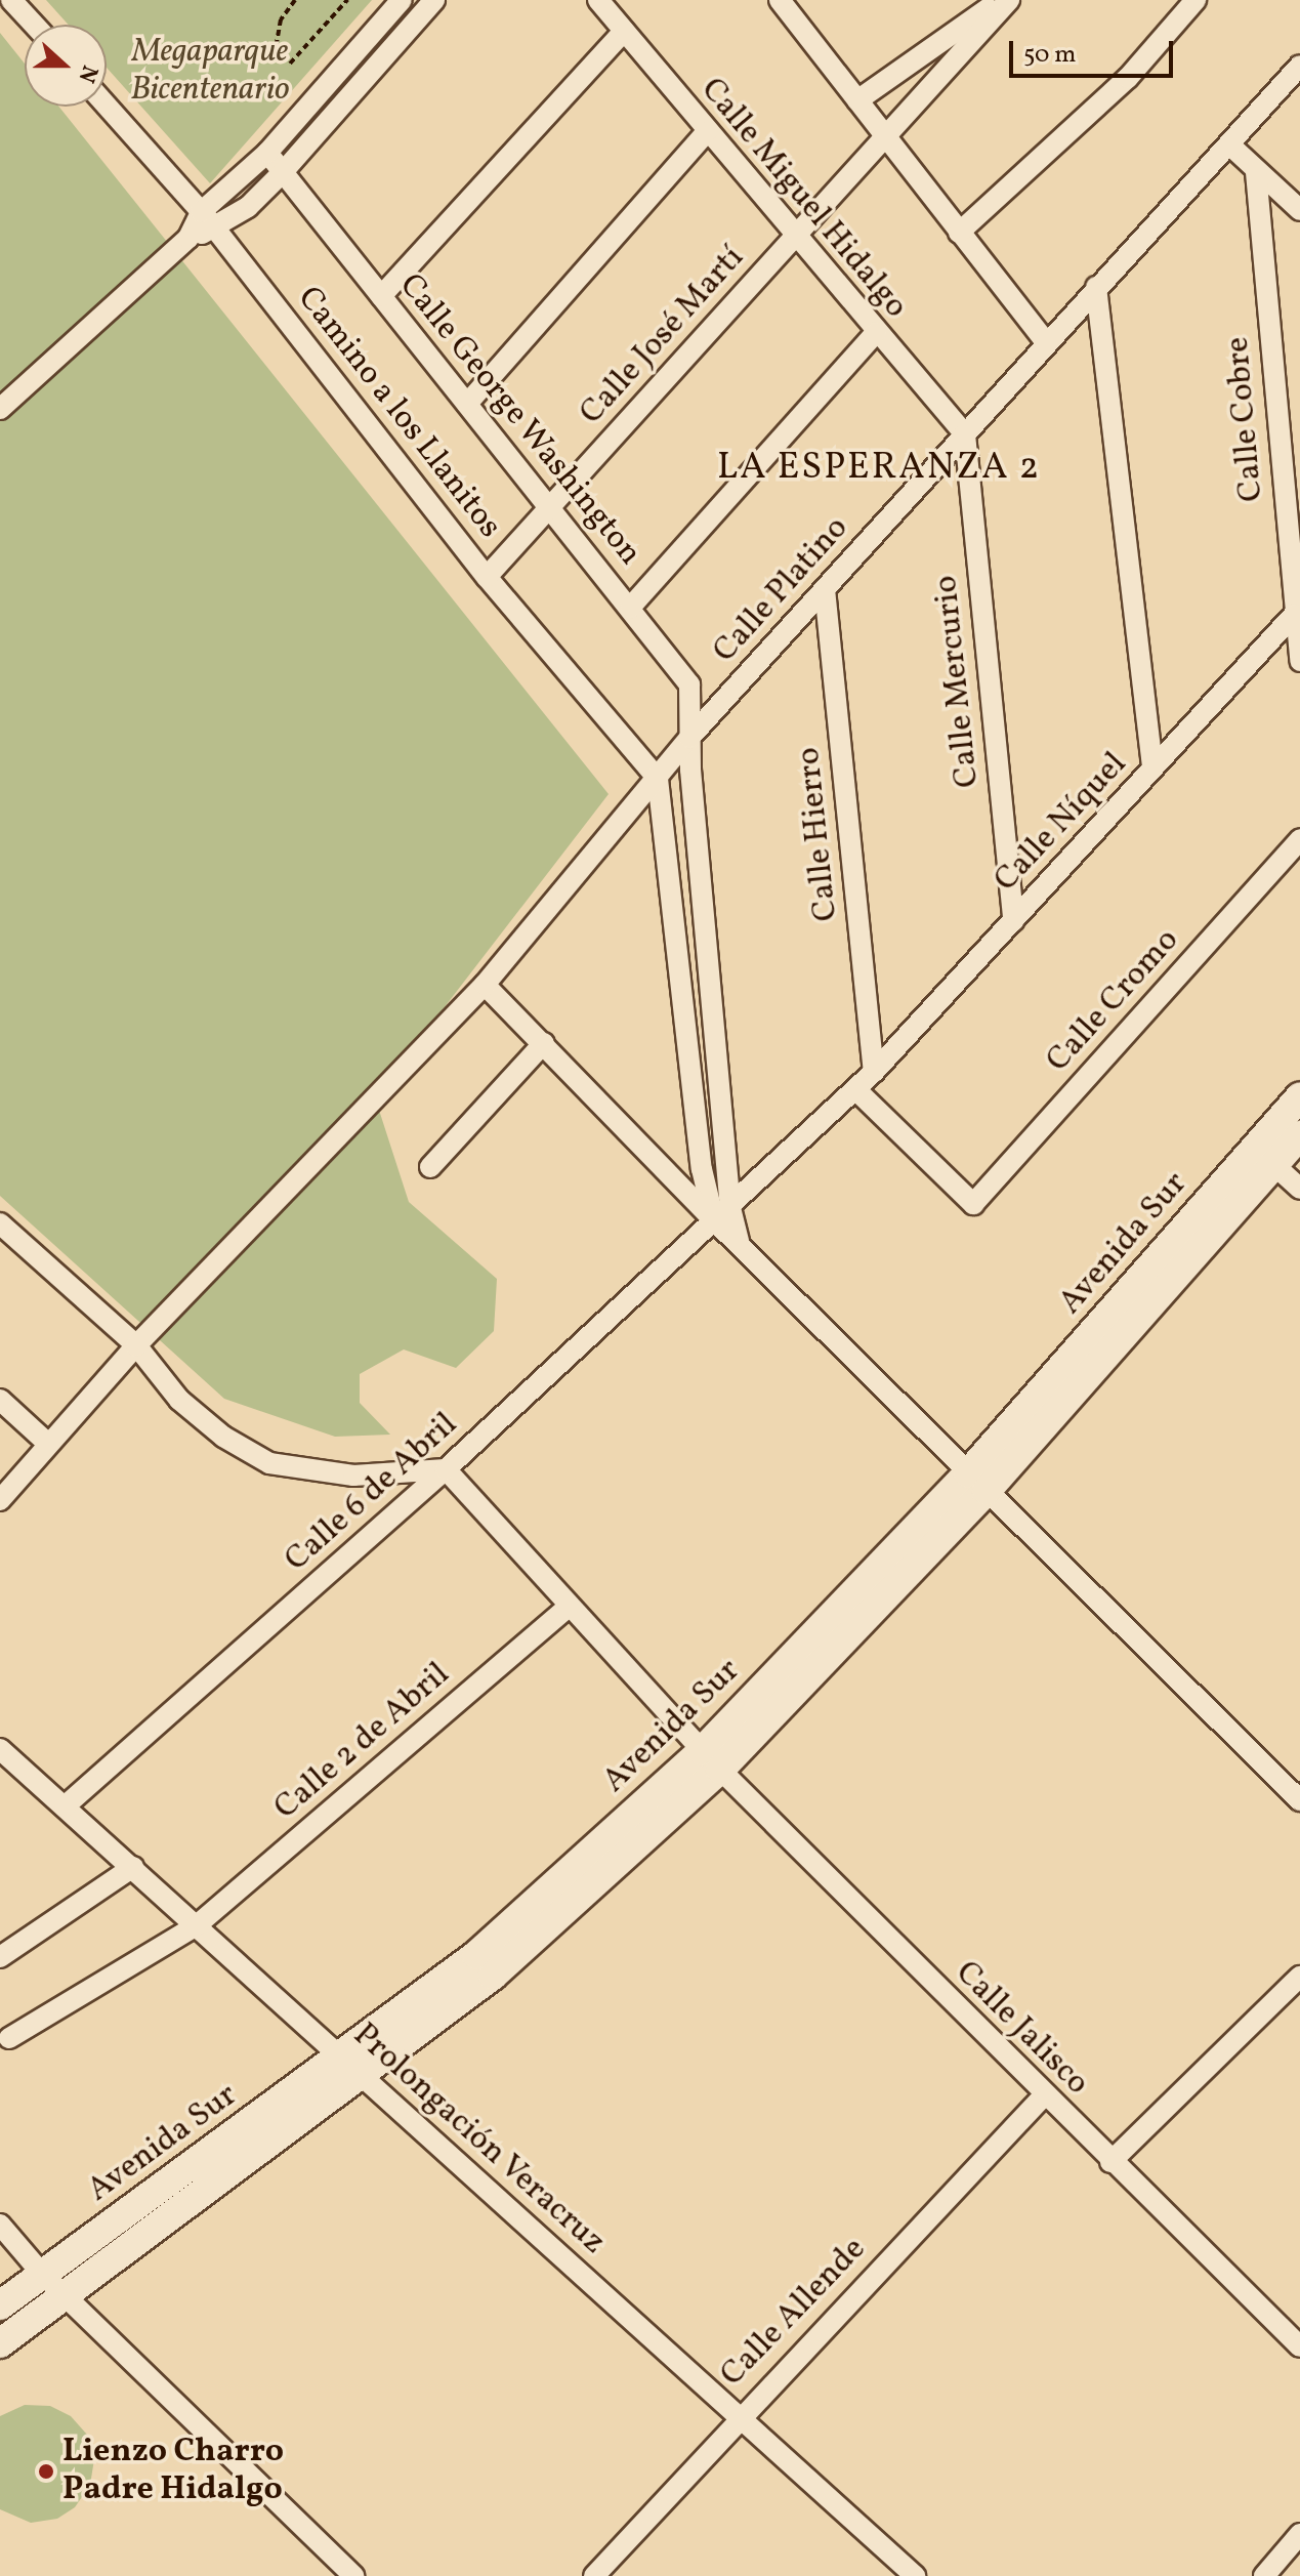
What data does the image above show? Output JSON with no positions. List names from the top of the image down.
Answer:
{
  "streets": {
    "main road": ["Avenida Sur"],
    "street": [
      "Calle Miguel Hidalgo",
      "Calle José Martí",
      "Camino a los Llanitos",
      "Calle Cobre",
      "Calle George Washington",
      "Calle Platino",
      "Calle Mercurio",
      "Calle Níquel",
      "Calle Hierro",
      "Calle Cromo",
      "Calle 6 de Abril",
      "Calle 2 de Abril",
      "Calle Jalisco",
      "Prolongación Veracruz",
      "Calle Allende"
    ]
  },
  "crossings": [
    ["Calle Miguel Hidalgo", "Calle José Martí"],
    ["Calle Miguel Hidalgo", "Calle Platino"],
    ["Calle Miguel Hidalgo", "Calle Mercurio"],
    ["Calle José Martí", "Camino a los Llanitos"],
    ["Calle José Martí", "Calle George Washington"],
    ["Camino a los Llanitos", "Calle Platino"],
    ["Calle Cobre", "Calle Níquel"],
    ["Calle George Washington", "Calle Platino"],
    ["Calle George Washington", "Calle 6 de Abril"],
    ["Calle Platino", "Calle Mercurio"],
    ["Calle Platino", "Calle Hierro"],
    ["Calle Mercurio", "Calle Níquel"],
    ["Calle Níquel", "Calle Hierro"],
    ["Calle Níquel", "Calle Cromo"],
    ["Calle Níquel", "Calle 6 de Abril"],
    ["Calle Cromo", "Calle 6 de Abril"],
    ["Avenida Sur", "Calle Jalisco"],
    ["Avenida Sur", "Prolongación Veracruz"],
    ["Calle 6 de Abril", "Calle Jalisco"],
    ["Calle 6 de Abril", "Prolongación Veracruz"],
    ["Calle 2 de Abril", "Calle Jalisco"],
    ["Calle 2 de Abril", "Prolongación Veracruz"],
    ["Calle Jalisco", "Calle Allende"],
    ["Prolongación Veracruz", "Calle Allende"]
  ],
  "districts": ["LA ESPERANZA 2"],
  "parks": ["Megaparque Bicentenario"],
  "places": ["Lienzo Charro Padre Hidalgo"],
  "scale_bar": "50 m",
  "north": "right"
}
